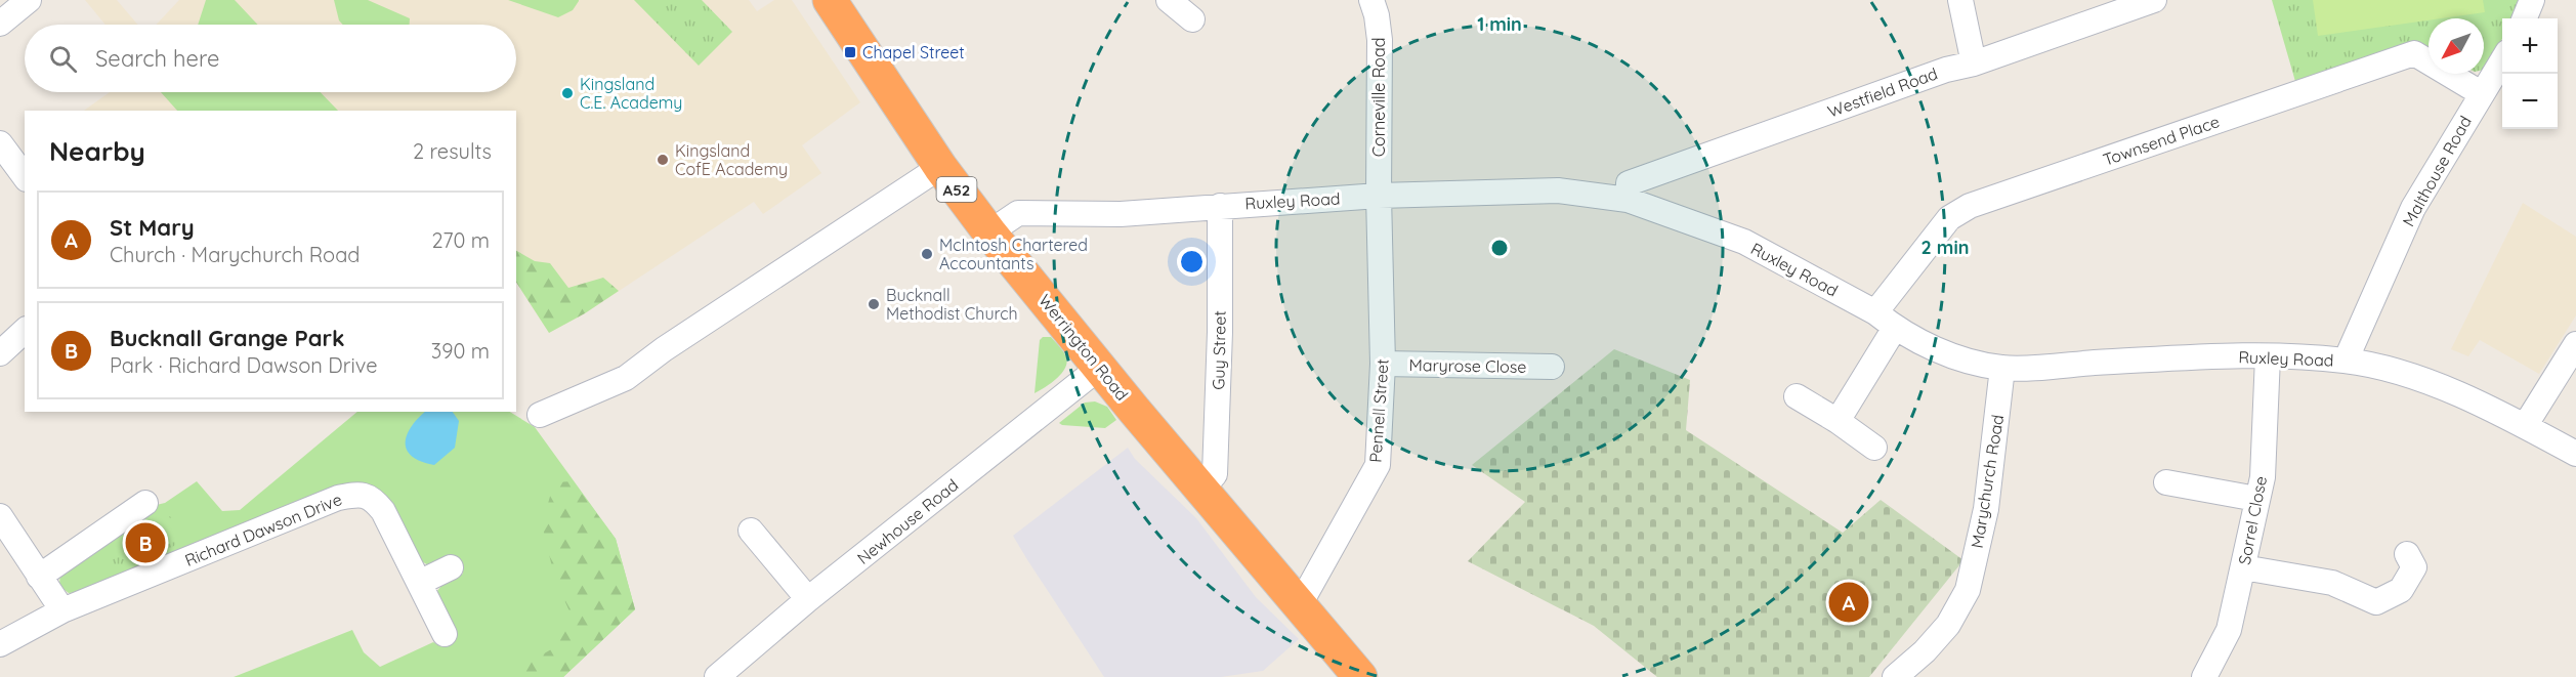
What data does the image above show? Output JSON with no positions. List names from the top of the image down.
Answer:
{
  "streets": {
    "highway": ["A52", "Werrington Road"],
    "street": [
      "Westfield Road",
      "Corneville Road",
      "Townsend Place",
      "Malthouse Road",
      "Ruxley Road",
      "Guy Street",
      "Maryrose Close",
      "Pennell Street",
      "Marychurch Road",
      "Sorrel Close",
      "Newhouse Road",
      "Richard Dawson Drive"
    ]
  },
  "crossings": [
    ["Westfield Road", "Ruxley Road"],
    ["Corneville Road", "Ruxley Road"],
    ["Corneville Road", "Pennell Street"],
    ["Townsend Place", "Malthouse Road"],
    ["Townsend Place", "Ruxley Road"],
    ["Malthouse Road", "Ruxley Road"],
    ["Ruxley Road", "Werrington Road"],
    ["Ruxley Road", "Guy Street"],
    ["Ruxley Road", "Pennell Street"],
    ["Ruxley Road", "Marychurch Road"],
    ["Ruxley Road", "Sorrel Close"],
    ["Werrington Road", "Guy Street"],
    ["Werrington Road", "Pennell Street"],
    ["Werrington Road", "Newhouse Road"],
    ["Maryrose Close", "Pennell Street"]
  ],
  "places": {
    "transit": ["Chapel Street"],
    "other": [
      "Kingsland C.E. Academy",
      "Kingsland CofE Academy",
      "McIntosh Chartered Accountants",
      "Bucknall Methodist Church"
    ]
  },
  "north": "bottom left",
  "page": {
    "map_buttons": ["+", "−"],
    "search": "Search here",
    "heading": ["Nearby", "2 results"],
    "list": [
      {
        "mark": "A",
        "name": "St Mary",
        "note": "Church · Marychurch Road",
        "value": "270 m"
      },
      {
        "mark": "B",
        "name": "Bucknall Grange Park",
        "note": "Park · Richard Dawson Drive",
        "value": "390 m"
      }
    ],
    "pins": ["B", "A"]
  },
  "rings": ["1 min", "2 min"]
}
